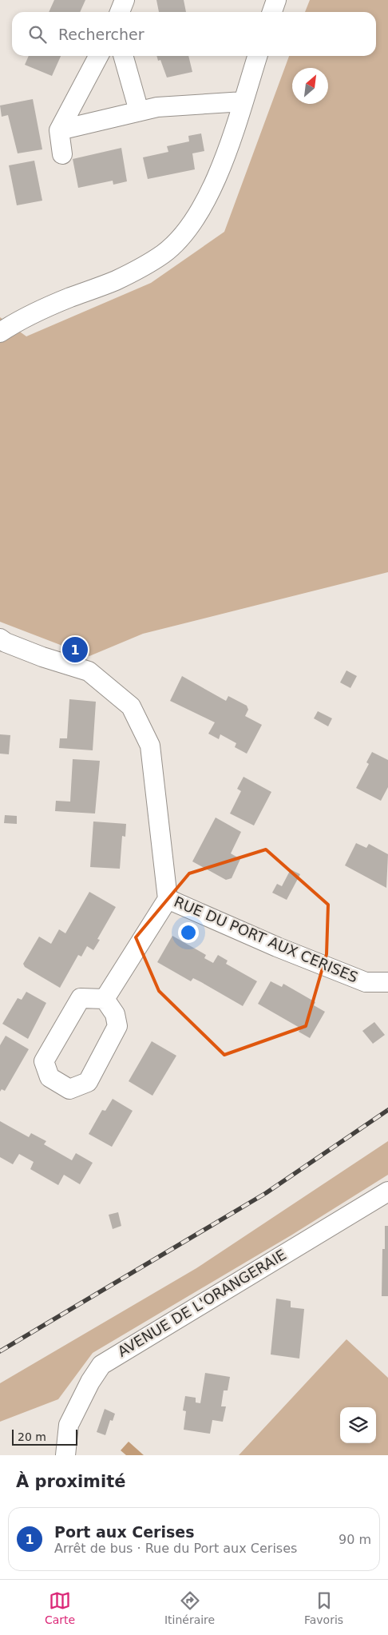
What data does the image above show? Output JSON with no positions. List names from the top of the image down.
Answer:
{
  "streets": {
    "street": ["RUE DU PORT AUX CERISES", "AVENUE DE L'ORANGERAIE"]
  },
  "scale_bar": "20 m",
  "north": "top right",
  "page": {
    "search": "Rechercher",
    "pins": "1",
    "scale": "20 m",
    "heading": "À proximité",
    "list": [
      {
        "mark": "1",
        "name": "Port aux Cerises",
        "note": "Arrêt de bus · Rue du Port aux Cerises",
        "value": "90 m"
      }
    ],
    "nav": ["Carte", "Itinéraire", "Favoris"]
  }
}
